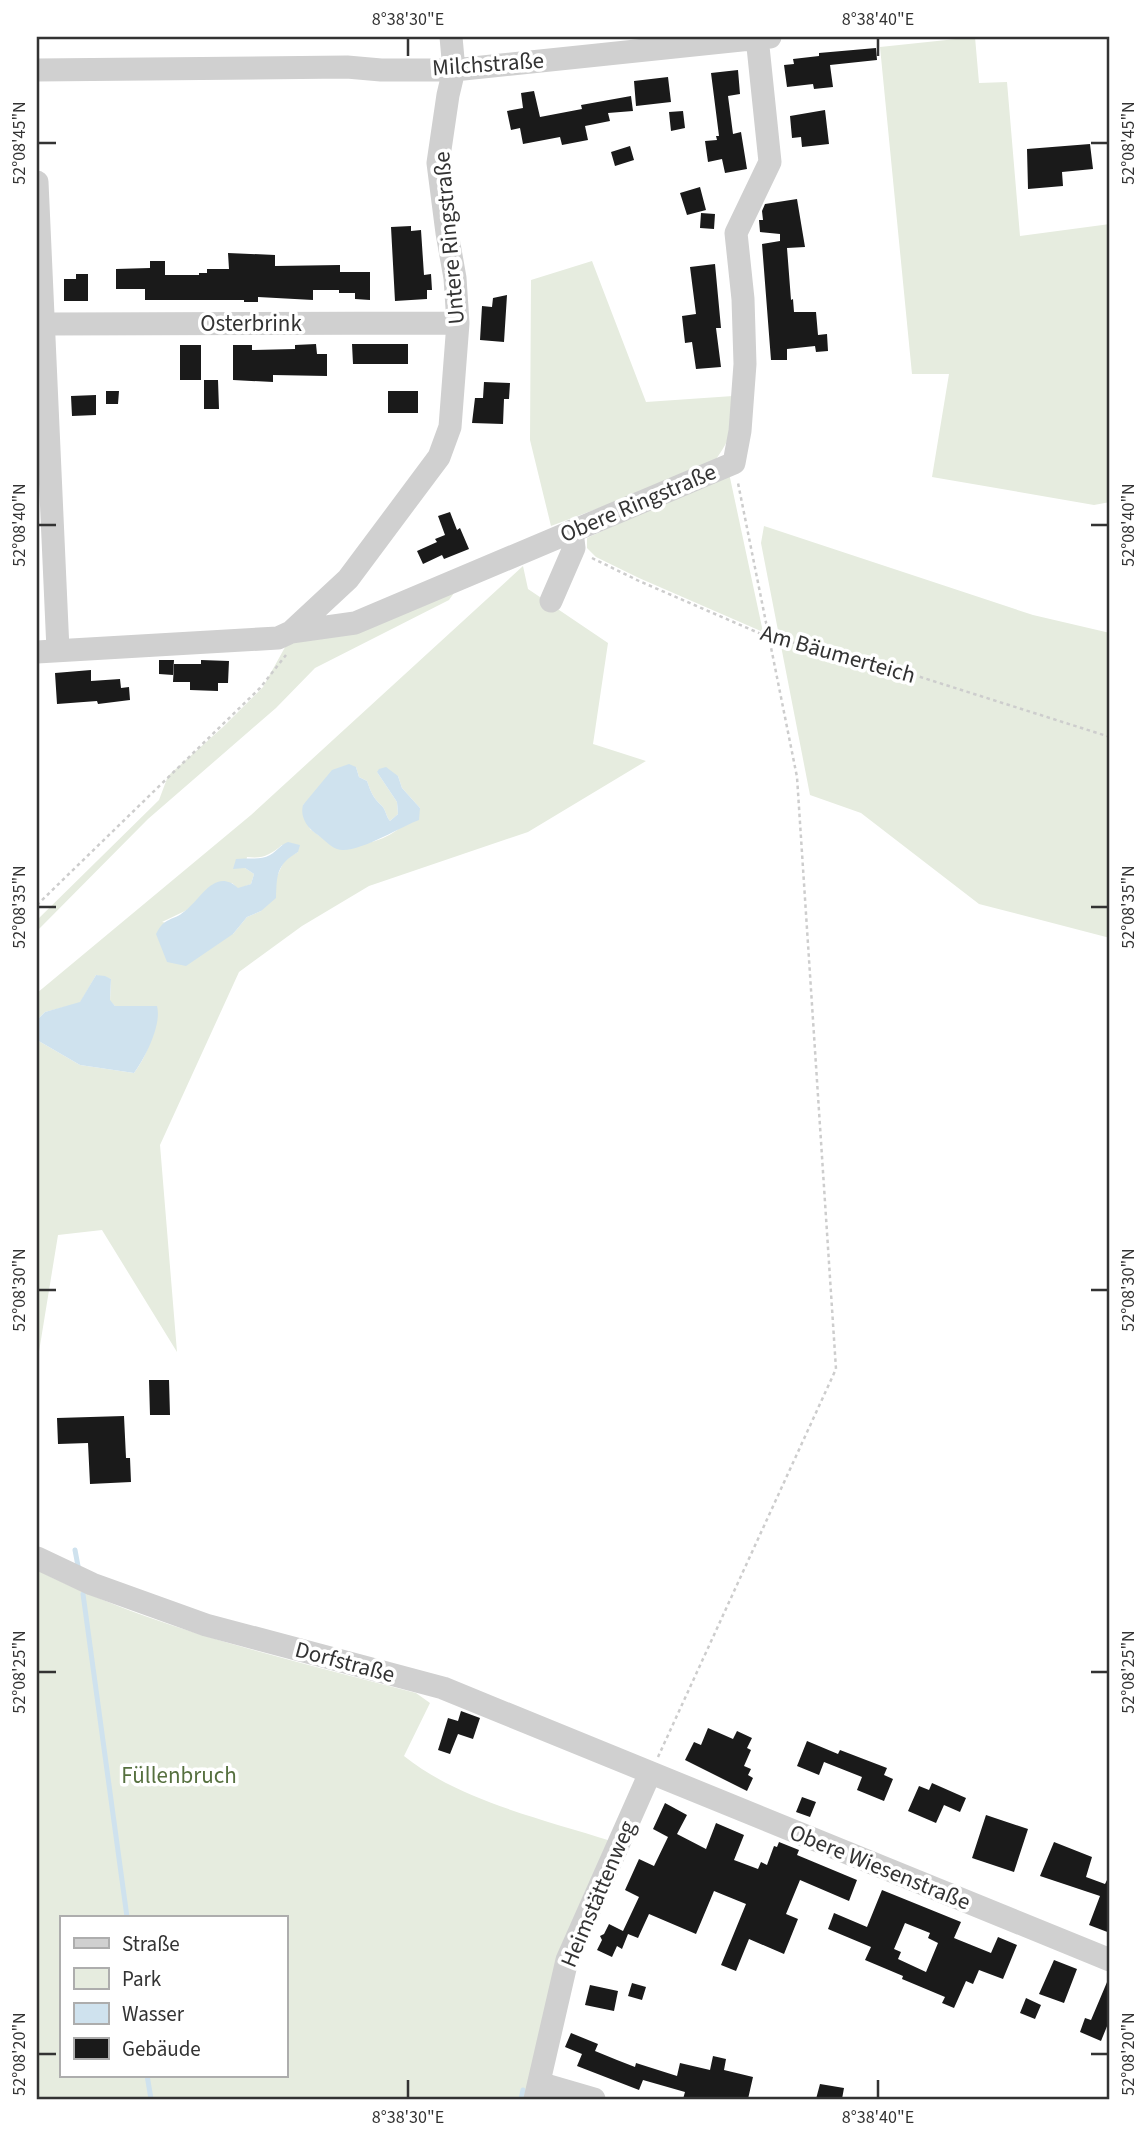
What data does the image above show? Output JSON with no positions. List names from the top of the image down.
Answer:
{
  "streets": {
    "street": [
      "Milchstraße",
      "Untere Ringstraße",
      "Osterbrink",
      "Obere Ringstraße",
      "Dorfstraße",
      "Obere Wiesenstraße",
      "Heimstättenweg"
    ],
    "path": ["Am Bäumerteich"]
  },
  "crossings": [
    ["Milchstraße", "Untere Ringstraße"],
    ["Milchstraße", "Obere Ringstraße"],
    ["Untere Ringstraße", "Osterbrink"],
    ["Untere Ringstraße", "Obere Ringstraße"],
    ["Obere Ringstraße", "Am Bäumerteich"],
    ["Dorfstraße", "Obere Wiesenstraße"],
    ["Dorfstraße", "Heimstättenweg"],
    ["Obere Wiesenstraße", "Heimstättenweg"]
  ],
  "parks": ["Füllenbruch"],
  "legend": [
    "Straße",
    "Park",
    "Wasser",
    "Gebäude"
  ],
  "coordinates": [
    "8°38'30\"E",
    "8°38'40\"E",
    "52°08'45\"N",
    "52°08'40\"N",
    "52°08'35\"N",
    "52°08'30\"N",
    "52°08'25\"N",
    "52°08'20\"N"
  ]
}
